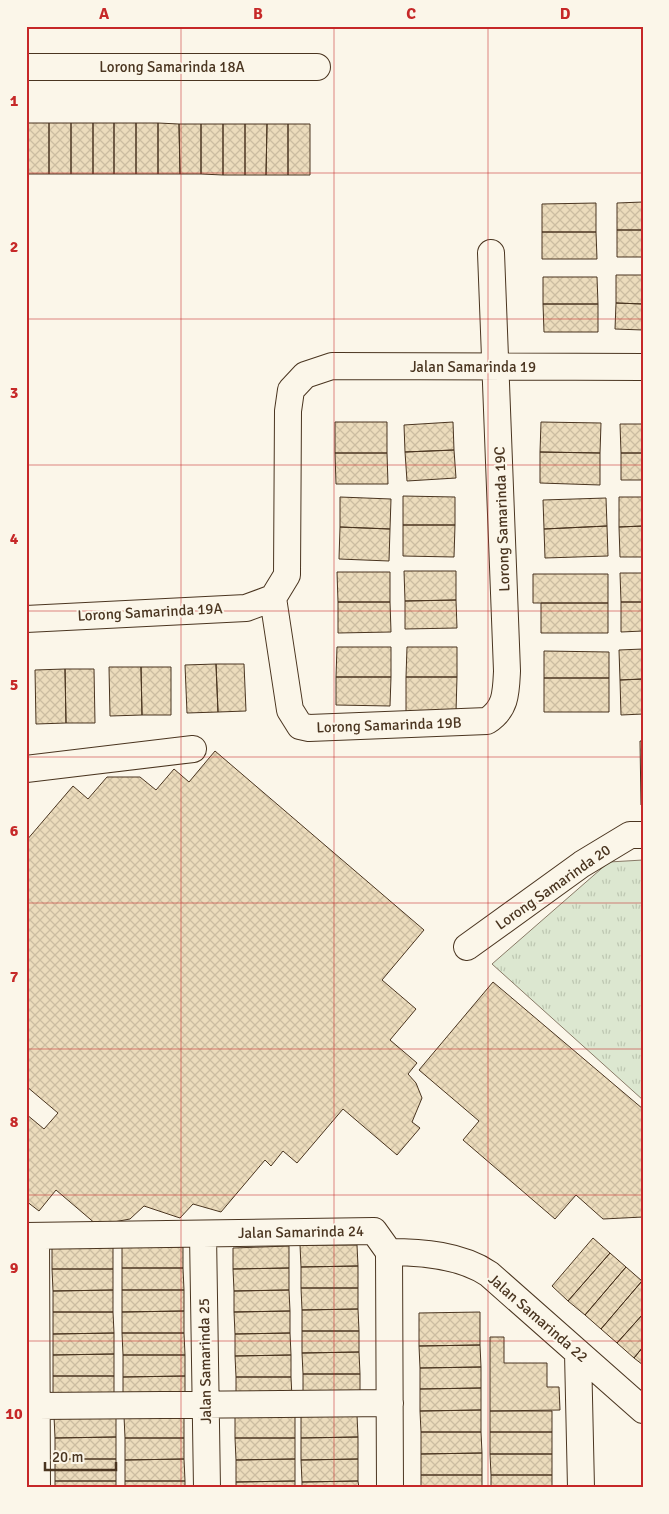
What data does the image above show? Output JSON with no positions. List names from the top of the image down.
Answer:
{
  "streets": {
    "street": [
      "Lorong Samarinda 18A",
      "Jalan Samarinda 19",
      "Lorong Samarinda 19C",
      "Lorong Samarinda 19A",
      "Lorong Samarinda 19B",
      "Lorong Samarinda 20",
      "Jalan Samarinda 24",
      "Jalan Samarinda 22",
      "Jalan Samarinda 25"
    ]
  },
  "crossings": [
    ["Jalan Samarinda 19", "Lorong Samarinda 19C"],
    ["Jalan Samarinda 19", "Lorong Samarinda 19A"],
    ["Jalan Samarinda 19", "Lorong Samarinda 19B"],
    ["Lorong Samarinda 19C", "Lorong Samarinda 19B"],
    ["Lorong Samarinda 19A", "Lorong Samarinda 19B"],
    ["Jalan Samarinda 24", "Jalan Samarinda 22"],
    ["Jalan Samarinda 24", "Jalan Samarinda 25"]
  ],
  "scale_bar": "20 m",
  "grid": {
    "columns": [
      "A",
      "B",
      "C",
      "D"
    ],
    "rows": [
      "1",
      "2",
      "3",
      "4",
      "5",
      "6",
      "7",
      "8",
      "9",
      "10"
    ]
  }
}
